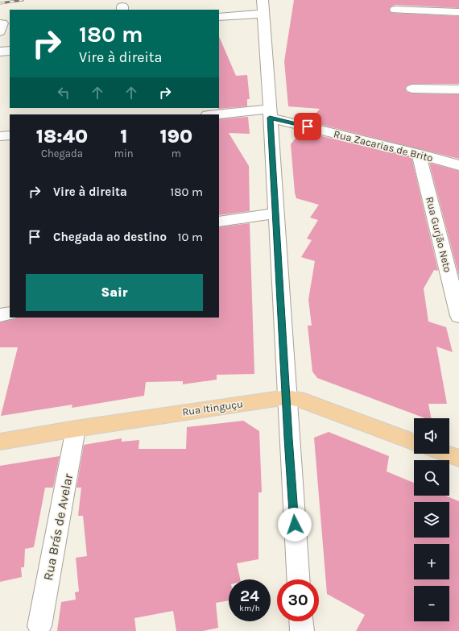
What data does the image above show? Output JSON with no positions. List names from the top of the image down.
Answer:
{
  "streets": {
    "main road": ["Rua Itinguçu"],
    "street": ["Rua Zacarias de Brito", "Rua Gurjão Neto", "Rua Brás de Avelar"]
  },
  "crossings": [
    ["Rua Zacarias de Brito", "Rua Gurjão Neto"],
    ["Rua Itinguçu", "Rua Brás de Avelar"]
  ],
  "page": {
    "turn": ["180 m", "Vire à direita"],
    "eta": [
      "18:40",
      "Chegada",
      "1",
      "min",
      "190",
      "m"
    ],
    "list": [
      {
        "name": "Vire à direita",
        "value": "180 m"
      },
      {
        "name": "Chegada ao destino",
        "value": "10 m"
      }
    ],
    "buttons": "Sair",
    "map_buttons": ["+", "−"],
    "speed": "24 km/h",
    "limit": "30"
  }
}
